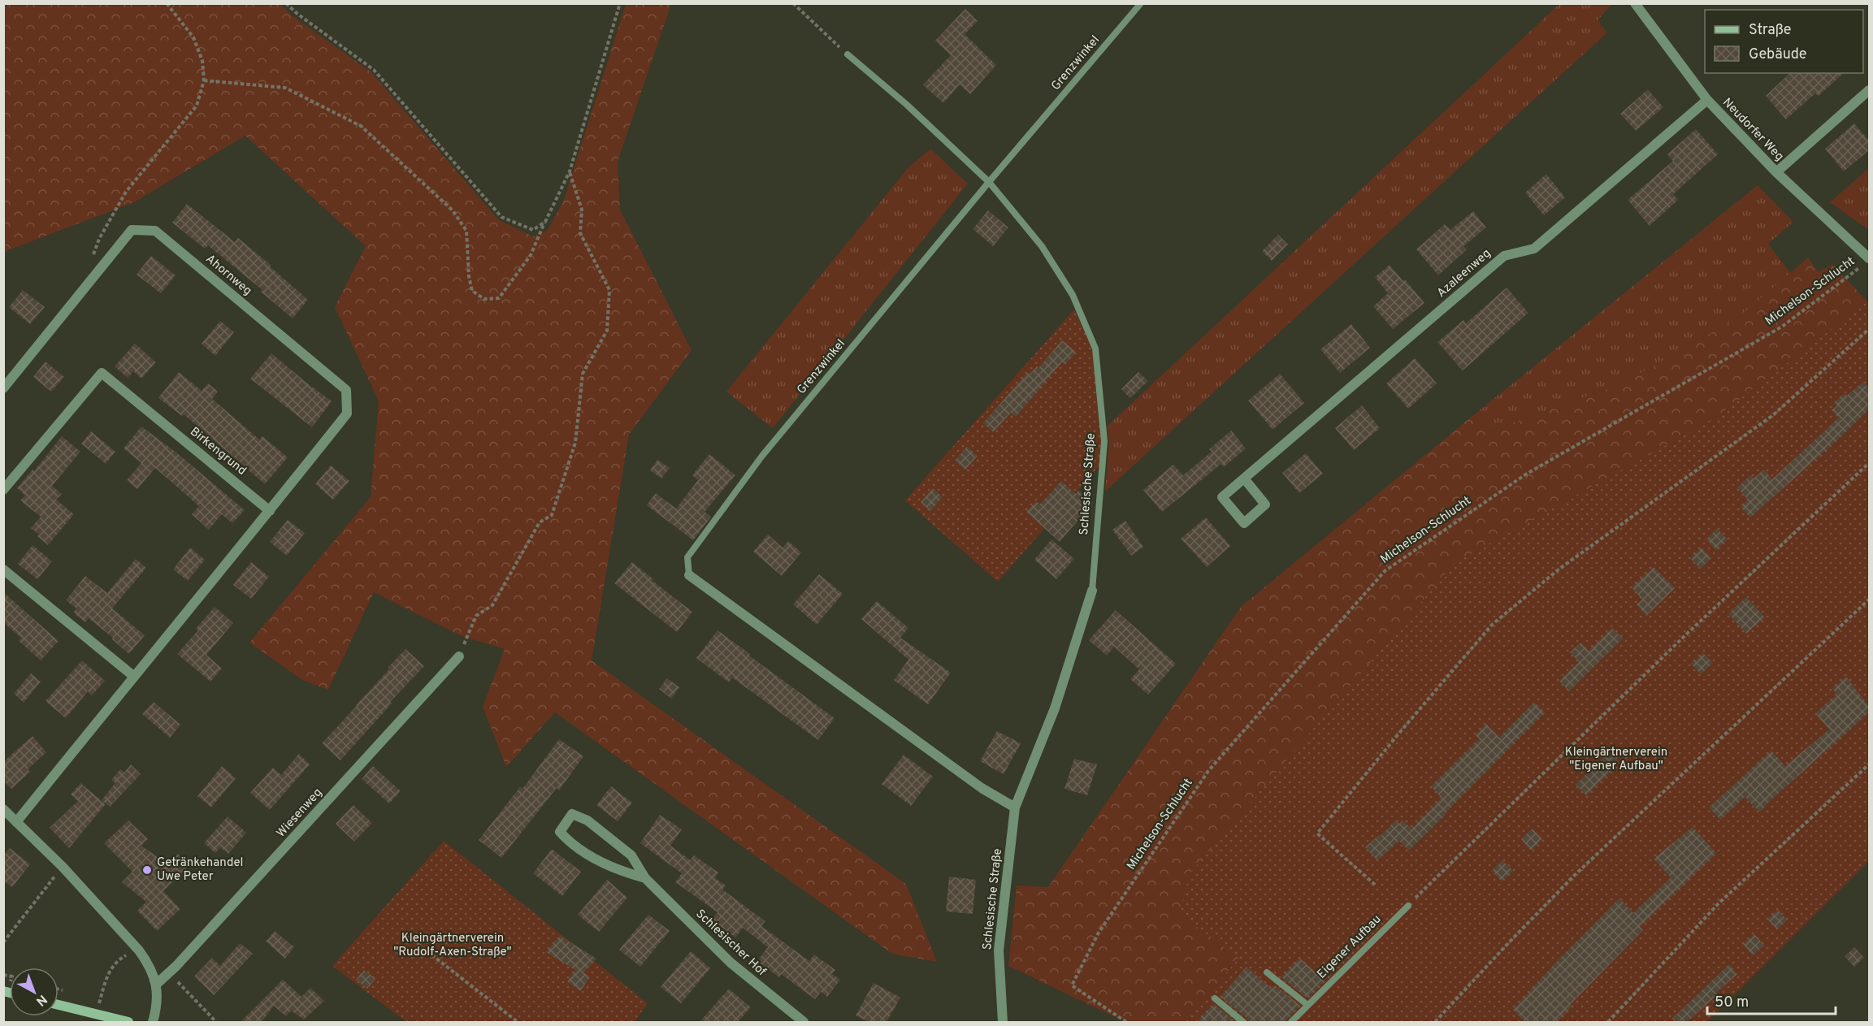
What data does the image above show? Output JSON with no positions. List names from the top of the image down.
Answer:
{
  "streets": {
    "street": [
      "Neudorfer Weg",
      "Azaleenweg",
      "Ahornweg",
      "Birkengrund",
      "Schlesische Straße",
      "Wiesenweg",
      "Schlesischer Hof"
    ],
    "lane": ["Grenzwinkel", "Eigener Aufbau"],
    "path": ["Michelson-Schlucht"]
  },
  "crossings": [
    ["Grenzwinkel", "Schlesische Straße"],
    ["Neudorfer Weg", "Azaleenweg"],
    ["Neudorfer Weg", "Michelson-Schlucht"],
    ["Ahornweg", "Birkengrund"]
  ],
  "parks": ["Kleingärtnerverein \"Eigener Aufbau\"", "Kleingärtnerverein \"Rudolf-Axen-Straße\""],
  "places": ["Getränkehandel Uwe Peter"],
  "legend": ["Straße", "Gebäude"],
  "scale_bar": "50 m",
  "north": "bottom right"
}
